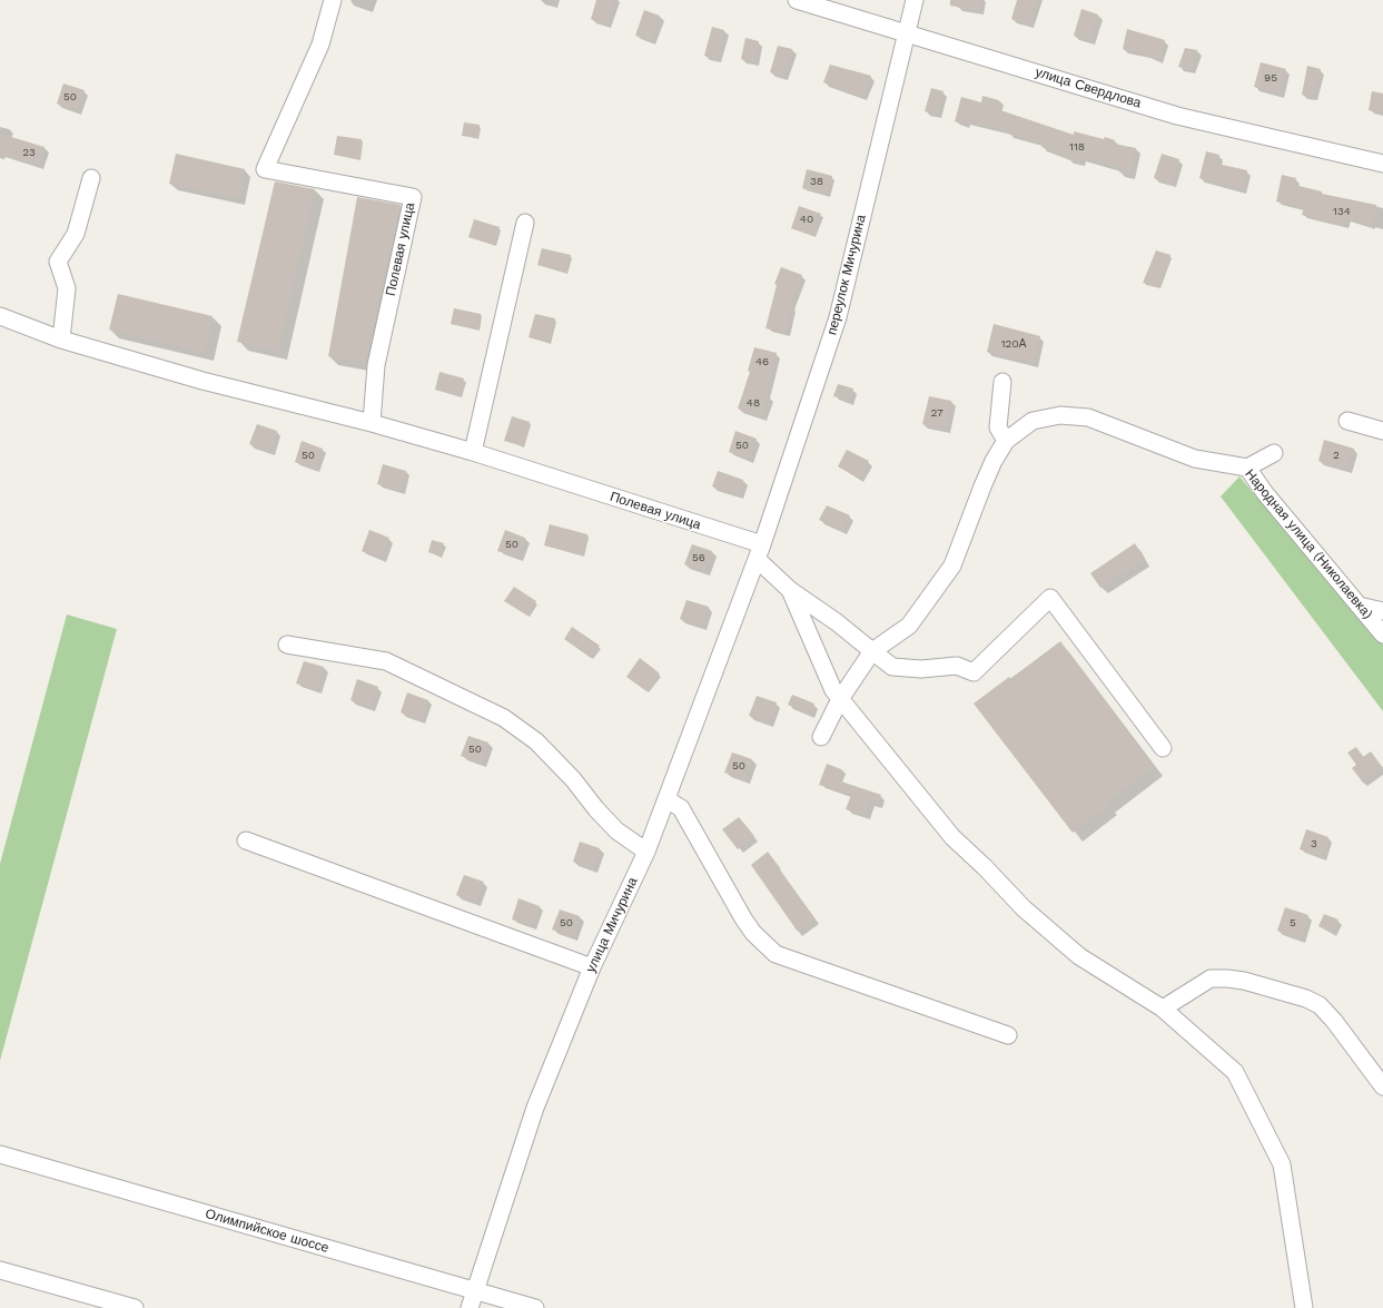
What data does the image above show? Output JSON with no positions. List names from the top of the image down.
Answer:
{
  "streets": {
    "street": [
      "улица Свердлова",
      "Полевая улица",
      "переулок Мичурина",
      "Народная улица (Николаевка)",
      "улица Мичурина",
      "Олимпийское шоссе"
    ]
  },
  "crossings": [
    ["улица Свердлова", "переулок Мичурина"],
    ["Полевая улица", "переулок Мичурина"],
    ["Полевая улица", "улица Мичурина"],
    ["переулок Мичурина", "улица Мичурина"],
    ["улица Мичурина", "Олимпийское шоссе"]
  ],
  "house_numbers": [
    "95",
    "50",
    "118",
    "23",
    "38",
    "134",
    "40",
    "120А",
    "46",
    "48",
    "27",
    "50",
    "50",
    "2",
    "50",
    "56",
    "50",
    "50",
    "3",
    "50",
    "5"
  ]
}
